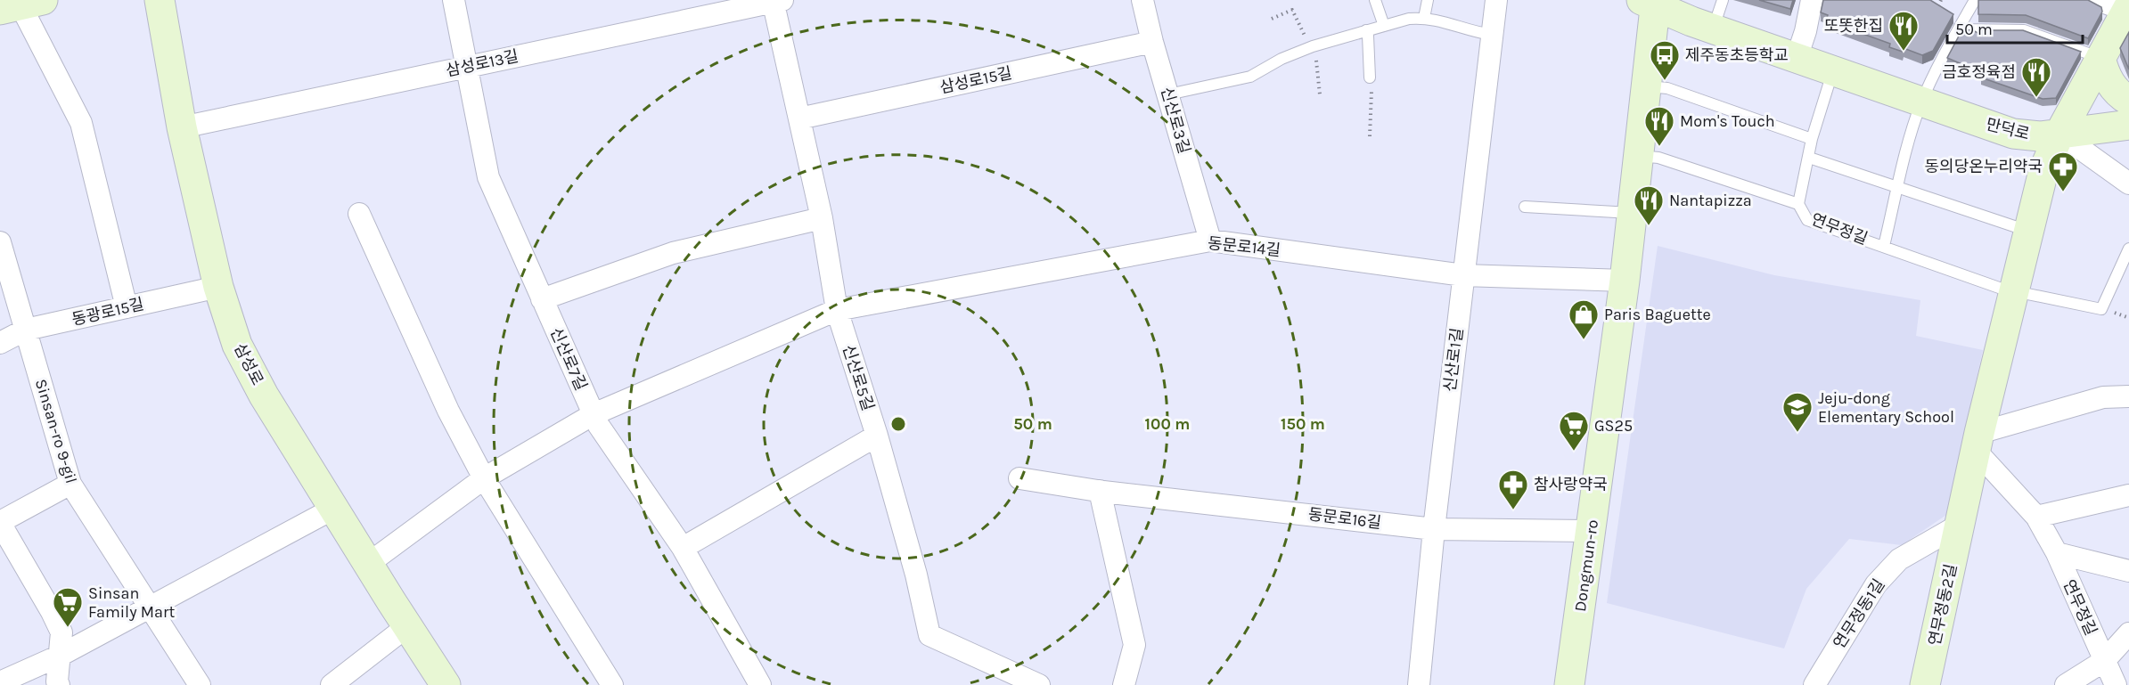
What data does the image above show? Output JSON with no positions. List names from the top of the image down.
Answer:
{
  "streets": {
    "street": [
      "삼성로13길",
      "삼성로15길",
      "신산로3길",
      "만덕로",
      "연무정길",
      "동문로14길",
      "동광로15길",
      "신산로7길",
      "신산로1길",
      "삼성로",
      "신산로5길",
      "Sinsan-ro 9-gil",
      "동문로16길",
      "Dongmun-ro",
      "연무정동2길",
      "연무정동1길"
    ]
  },
  "crossings": [
    ["삼성로13길", "신산로7길"],
    ["삼성로13길", "삼성로"],
    ["삼성로13길", "신산로5길"],
    ["삼성로15길", "신산로3길"],
    ["삼성로15길", "신산로5길"],
    ["신산로3길", "동문로14길"],
    ["만덕로", "Dongmun-ro"],
    ["연무정길", "Dongmun-ro"],
    ["동문로14길", "신산로7길"],
    ["동문로14길", "신산로1길"],
    ["동문로14길", "삼성로"],
    ["동문로14길", "신산로5길"],
    ["동문로14길", "Dongmun-ro"],
    ["동광로15길", "삼성로"],
    ["동광로15길", "Sinsan-ro 9-gil"],
    ["신산로1길", "동문로16길"],
    ["동문로16길", "Dongmun-ro"],
    ["연무정동2길", "연무정동1길"]
  ],
  "places": {
    "restaurant": [
      "또똣한집",
      "금호정육점",
      "Mom's Touch",
      "Nantapizza"
    ],
    "bus stop": ["제주동초등학교"],
    "pharmacy": ["동의당온누리약국", "참사랑약국"],
    "shop": ["Paris Baguette"],
    "school or university": ["Jeju-dong Elementary School"],
    "supermarket": ["GS25", "Sinsan Family Mart"]
  },
  "scale_bar": "50 m",
  "rings": ["50 m", "100 m", "150 m"]
}
